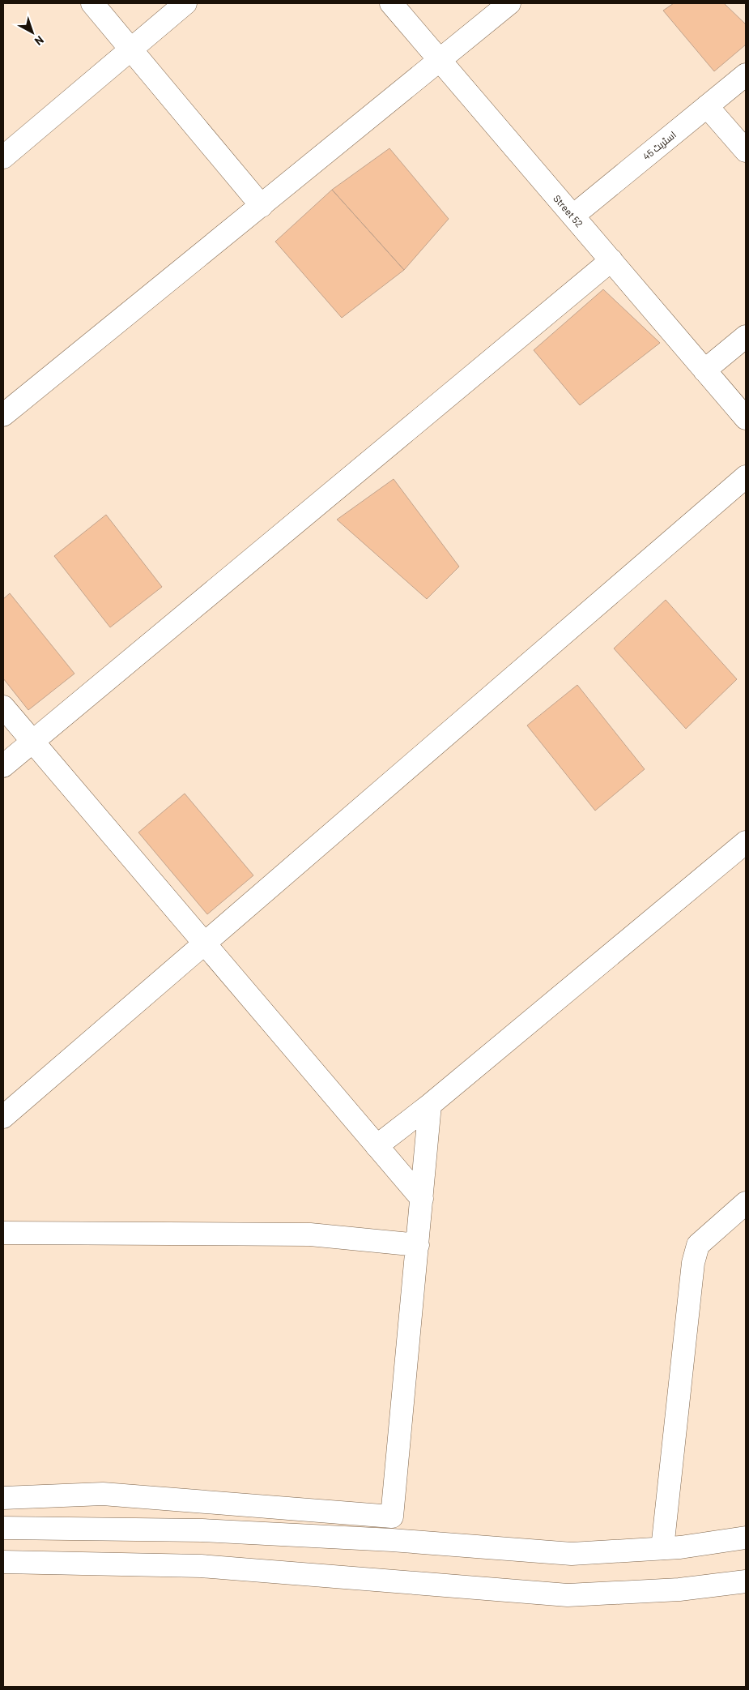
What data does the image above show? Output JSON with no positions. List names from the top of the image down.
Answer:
{
  "streets": {
    "street": ["اسٹریٹ 45", "Street 52"]
  },
  "crossings": [
    ["اسٹریٹ 45", "Street 52"]
  ],
  "north": "bottom right"
}
